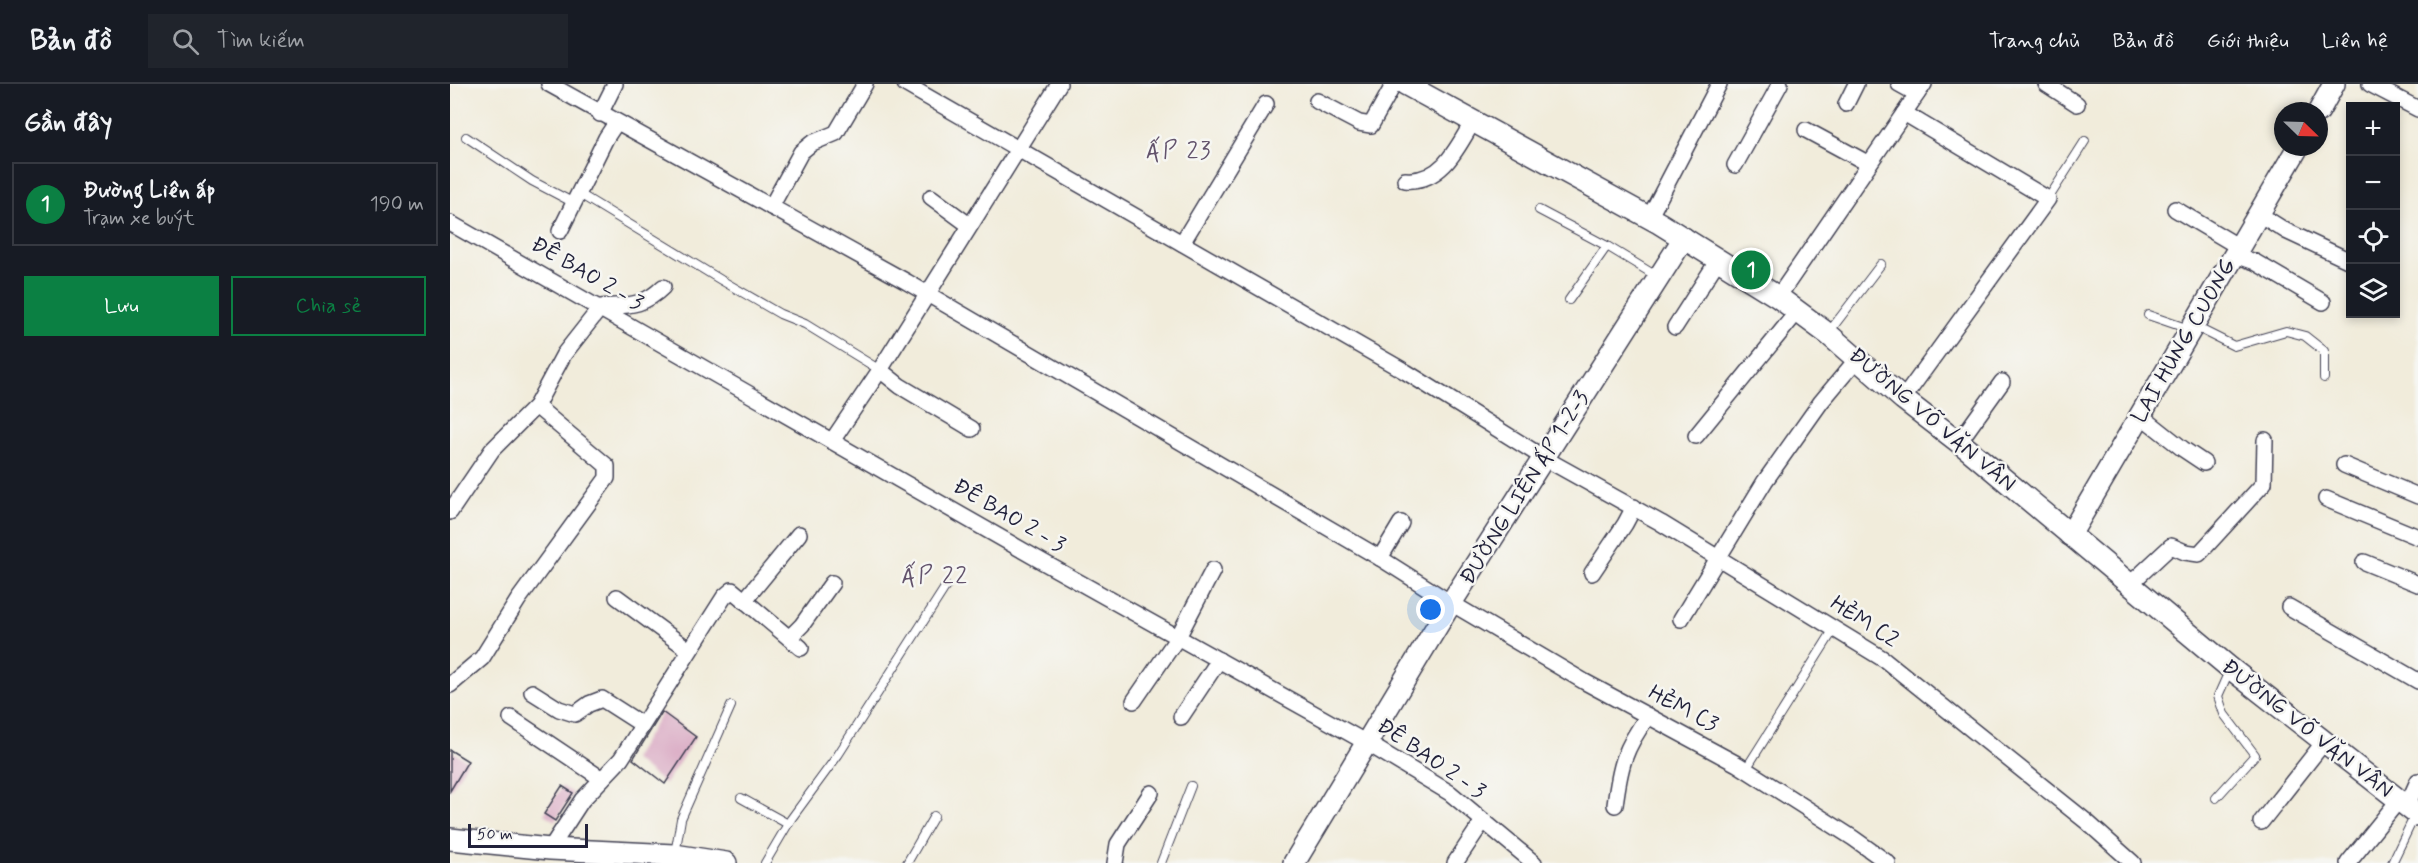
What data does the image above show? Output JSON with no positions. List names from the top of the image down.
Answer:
{
  "streets": {
    "street": [
      "ĐÊ BAO 2 - 3",
      "LAI HUNG CUONG",
      "ĐƯỜNG VÕ VĂN VÂN",
      "ĐƯỜNG LIÊN ẤP 1-2-3",
      "HẺM C2",
      "HẺM C3"
    ]
  },
  "crossings": [
    ["ĐÊ BAO 2 - 3", "ĐƯỜNG LIÊN ẤP 1-2-3"],
    ["LAI HUNG CUONG", "ĐƯỜNG VÕ VĂN VÂN"],
    ["ĐƯỜNG VÕ VĂN VÂN", "ĐƯỜNG LIÊN ẤP 1-2-3"],
    ["ĐƯỜNG LIÊN ẤP 1-2-3", "HẺM C2"],
    ["ĐƯỜNG LIÊN ẤP 1-2-3", "HẺM C3"]
  ],
  "districts": ["ẤP 23", "ẤP 22"],
  "scale_bar": "50 m",
  "north": "bottom right",
  "page": {
    "header": "Bản đồ",
    "search": "Tìm kiếm",
    "nav": [
      "Trang chủ",
      "Bản đồ",
      "Giới thiệu",
      "Liên hệ"
    ],
    "heading": "Gần đây",
    "map_buttons": ["+", "−"],
    "list": [
      {
        "mark": "1",
        "name": "Đường Liên ấp",
        "note": "Trạm xe buýt",
        "value": "190 m"
      }
    ],
    "pins": "1",
    "buttons": ["Lưu", "Chia sẻ"],
    "scale": "50 m"
  }
}
